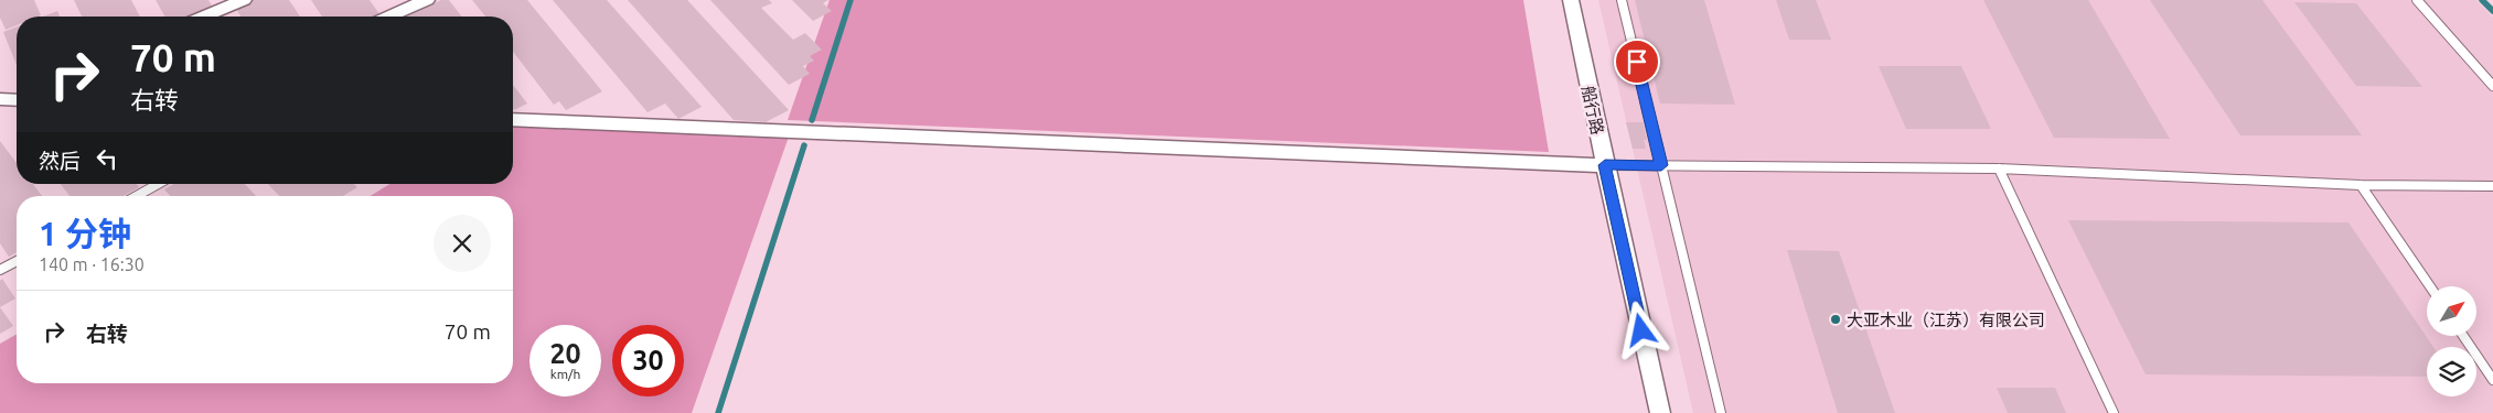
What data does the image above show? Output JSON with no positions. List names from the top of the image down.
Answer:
{
  "streets": {
    "street": ["船行路"]
  },
  "places": ["大亚木业（江苏）有限公司"],
  "north": "top right",
  "page": {
    "turn": ["70 m", "右转"],
    "then": "然后",
    "heading": ["1 分钟", "140 m · 16:30"],
    "list": [
      {
        "name": "右转",
        "value": "70 m"
      }
    ],
    "speed": "20 km/h",
    "limit": "30"
  }
}
